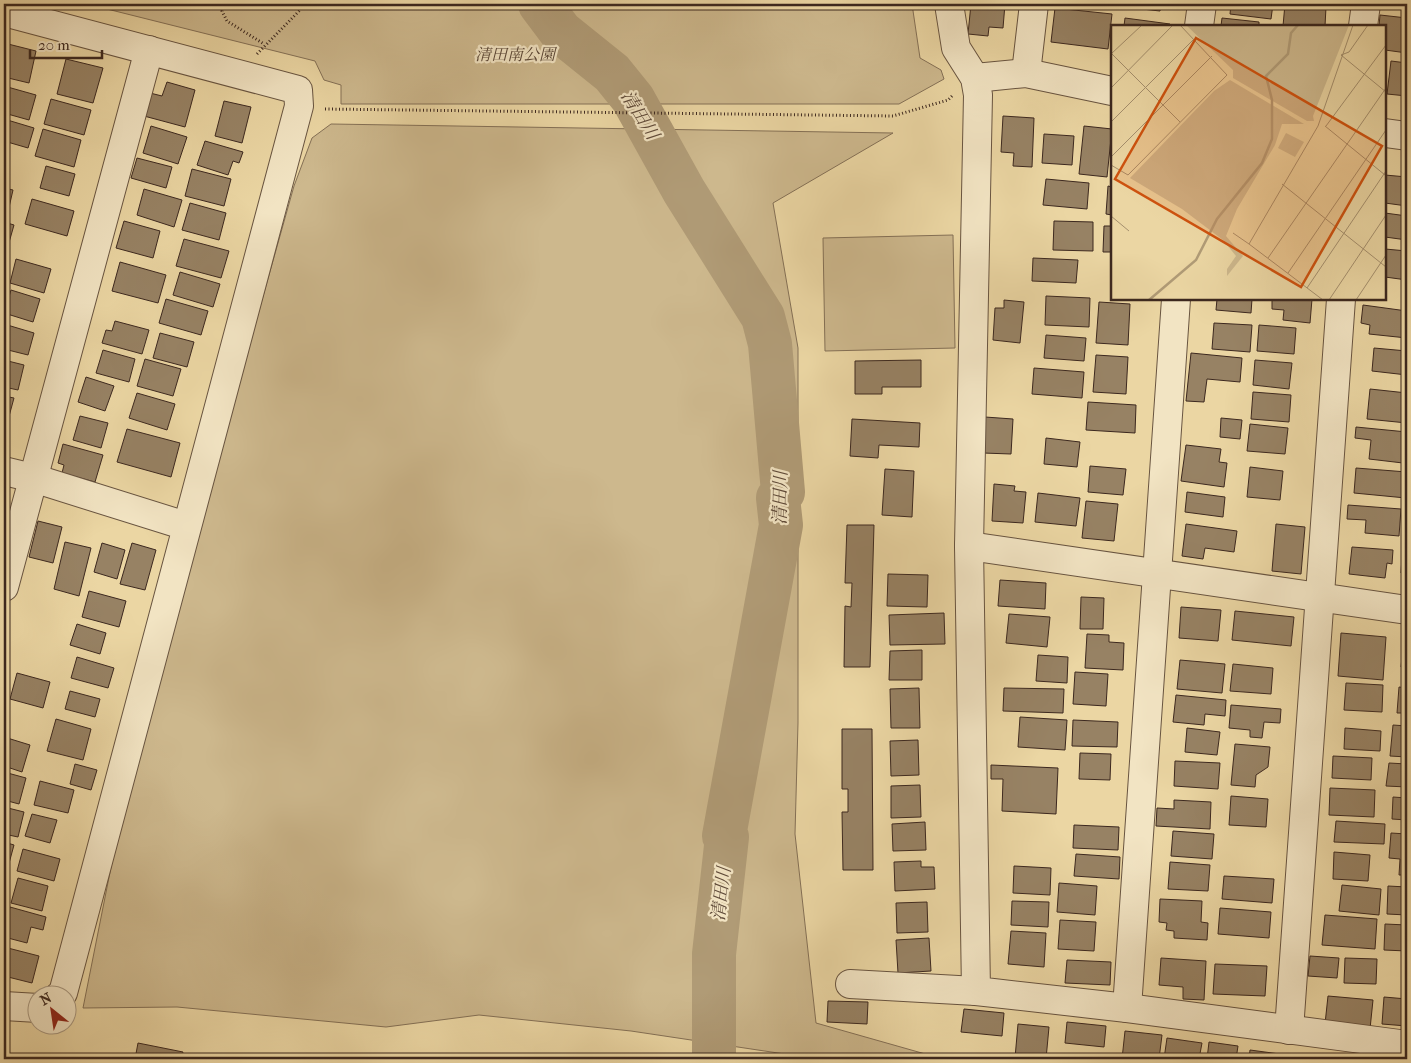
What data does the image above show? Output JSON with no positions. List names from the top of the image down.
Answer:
{
  "water": ["清田川"],
  "parks": ["清田南公園"],
  "scale_bar": "20 m",
  "north": "top left"
}
